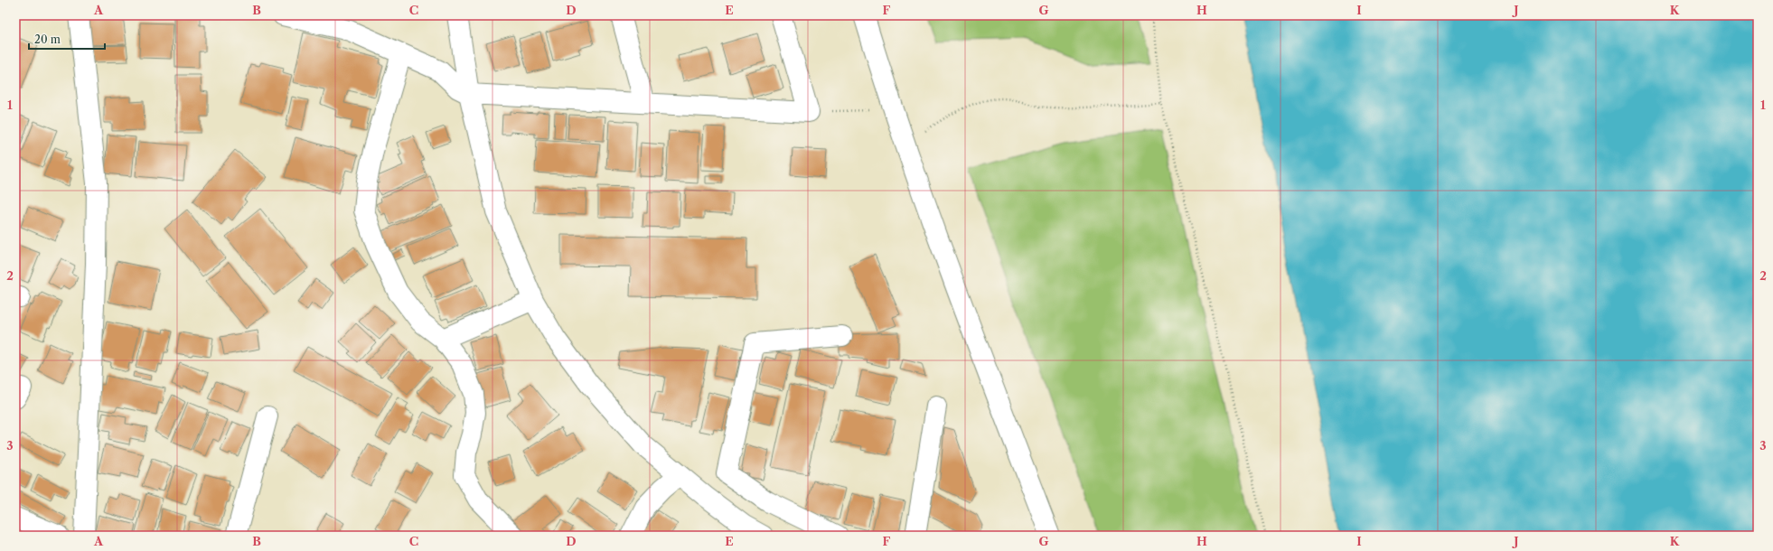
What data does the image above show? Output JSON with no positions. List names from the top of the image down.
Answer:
{
  "scale_bar": "20 m",
  "grid": {
    "columns": [
      "A",
      "B",
      "C",
      "D",
      "E",
      "F",
      "G",
      "H",
      "I",
      "J",
      "K"
    ],
    "rows": ["1", "2", "3"]
  }
}
